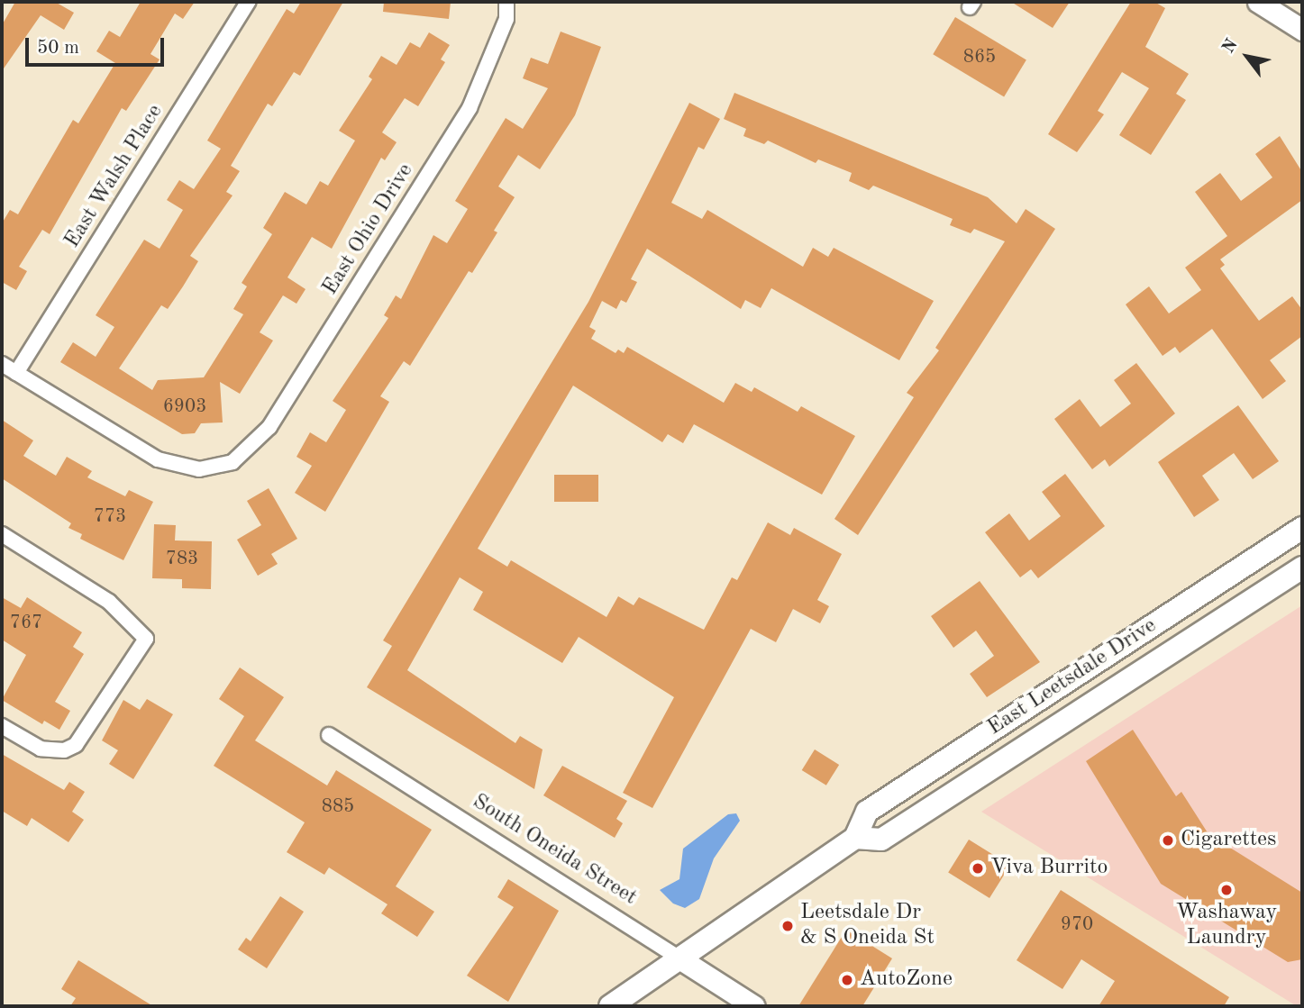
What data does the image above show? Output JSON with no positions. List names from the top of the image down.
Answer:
{
  "streets": {
    "main road": ["East Leetsdale Drive"],
    "street": ["East Walsh Place", "East Ohio Drive", "South Oneida Street"]
  },
  "crossings": [
    ["East Walsh Place", "East Ohio Drive"],
    ["East Leetsdale Drive", "South Oneida Street"]
  ],
  "places": [
    "Cigarettes",
    "Viva Burrito",
    "Washaway Laundry",
    "Leetsdale Dr & S Oneida St",
    "AutoZone"
  ],
  "house_numbers": [
    "865",
    "6903",
    "773",
    "783",
    "767",
    "885",
    "970"
  ],
  "scale_bar": "50 m",
  "north": "top left"
}
